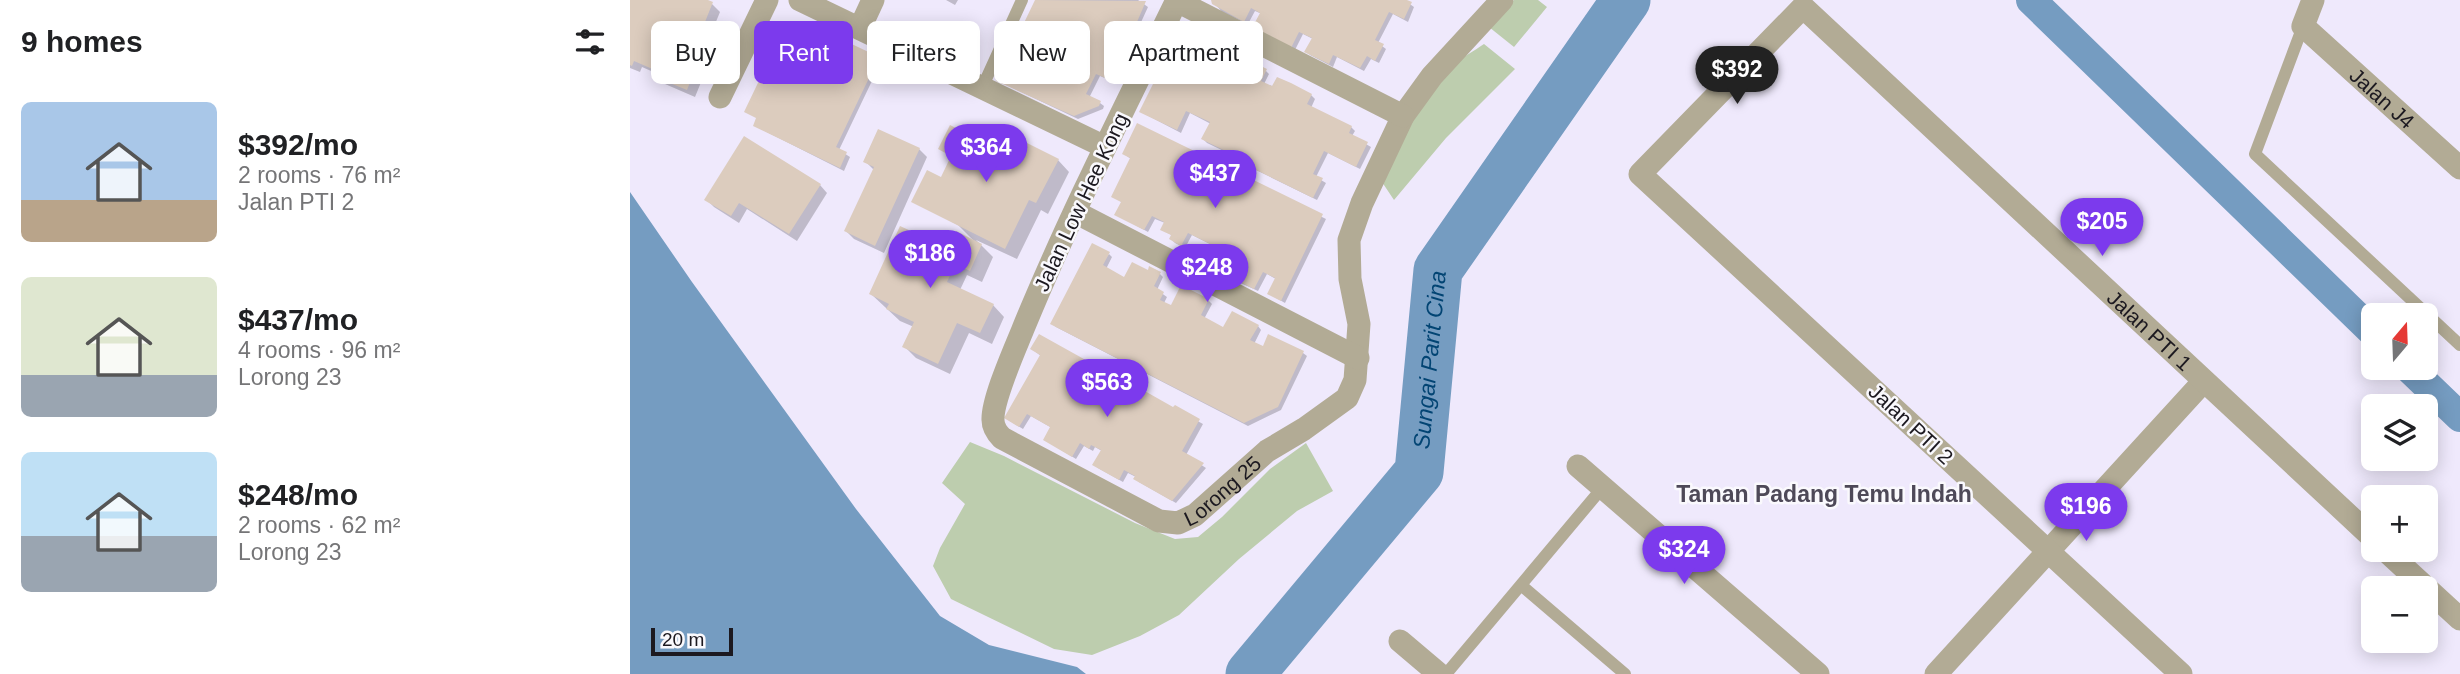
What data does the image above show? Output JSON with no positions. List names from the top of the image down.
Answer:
{
  "streets": {
    "street": [
      "Jalan J4",
      "Jalan Low Hee Kong",
      "Jalan PTI 1",
      "Jalan PTI 2",
      "Lorong 25"
    ]
  },
  "crossings": [
    ["Jalan Low Hee Kong", "Lorong 25"],
    ["Jalan PTI 1", "Jalan PTI 2"]
  ],
  "districts": ["Taman Padang Temu Indah"],
  "water": ["Sungai Parit Cina"],
  "scale_bar": "20 m",
  "north": "top",
  "page": {
    "heading": "9 homes",
    "chip": [
      "Buy",
      "Rent",
      "Filters",
      "New",
      "Apartment"
    ],
    "price": [
      "$392",
      "$364",
      "$437",
      "$205",
      "$186",
      "$248",
      "$563",
      "$196",
      "$324"
    ],
    "list": [
      {
        "name": "$392/mo",
        "note": "2 rooms · 76 m² · Jalan PTI 2"
      },
      {
        "name": "$437/mo",
        "note": "4 rooms · 96 m² · Lorong 23"
      },
      {
        "name": "$248/mo",
        "note": "2 rooms · 62 m² · Lorong 23"
      }
    ],
    "map_buttons": ["+", "−"],
    "scale": "20 m"
  }
}
